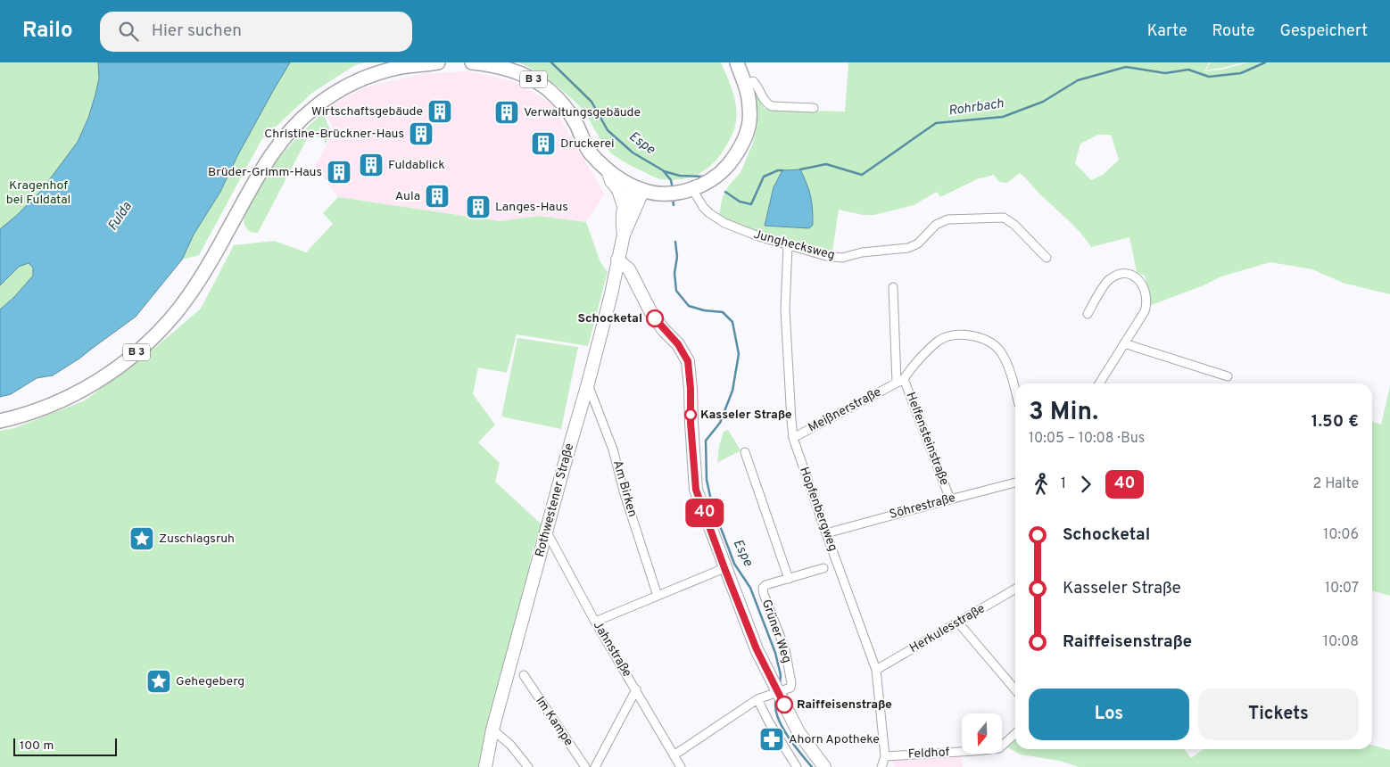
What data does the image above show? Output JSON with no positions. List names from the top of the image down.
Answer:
{
  "streets": {
    "main road": ["B 3", "Rothwestener Straße"],
    "street": [
      "Junghecksweg",
      "Meißnerstraße",
      "Helfensteinstraße",
      "Am Birken",
      "Söhrestraße",
      "Hopfenbergweg",
      "Herkulesstraße",
      "Grüner Weg",
      "Jahnstraße",
      "Im Kampe",
      "Feldhof"
    ]
  },
  "crossings": [
    ["B 3", "Junghecksweg"],
    ["B 3", "Rothwestener Straße"],
    ["Junghecksweg", "Hopfenbergweg"],
    ["Meißnerstraße", "Helfensteinstraße"],
    ["Meißnerstraße", "Hopfenbergweg"],
    ["Helfensteinstraße", "Söhrestraße"],
    ["Am Birken", "Rothwestener Straße"],
    ["Rothwestener Straße", "Jahnstraße"],
    ["Söhrestraße", "Hopfenbergweg"],
    ["Hopfenbergweg", "Herkulesstraße"],
    ["Hopfenbergweg", "Feldhof"]
  ],
  "water": ["Rohrbach", "Espe", "Fulda"],
  "parks": ["Kragenhof bei Fuldatal"],
  "places": {
    "building": [
      "Wirtschaftsgebäude",
      "Verwaltungsgebäude",
      "Christine-Brückner-Haus",
      "Druckerei",
      "Fuldablick",
      "Brüder-Grimm-Haus",
      "Aula",
      "Langes-Haus"
    ],
    "other": ["Schocketal", "Kasseler Straße", "Raiffeisenstraße"],
    "place": ["Zuschlagsruh", "Gehegeberg"],
    "pharmacy": ["Ahorn Apotheke"]
  },
  "lines": ["bus line 40"],
  "scale_bar": "100 m",
  "north": "bottom",
  "page": {
    "header": "Railo",
    "search": "Hier suchen",
    "nav": ["Karte", "Route", "Gespeichert"],
    "on_map": "40",
    "heading": ["3 Min.", "10:05 – 10:08 · Bus", "1.50 €"],
    "legs": ["1", "40", "2 Halte"],
    "list": [
      {
        "name": "Schocketal",
        "value": "10:06"
      },
      {
        "name": "Kasseler Straße",
        "value": "10:07"
      },
      {
        "name": "Raiffeisenstraße",
        "value": "10:08"
      }
    ],
    "buttons": ["Los", "Tickets"],
    "scale": "100 m"
  }
}
